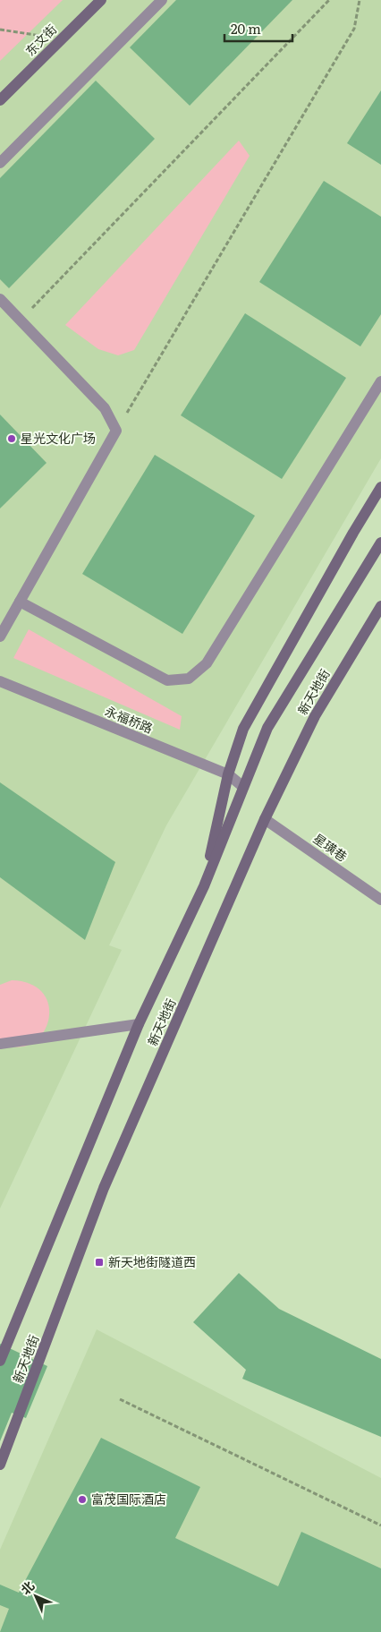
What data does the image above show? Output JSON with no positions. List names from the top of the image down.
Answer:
{
  "streets": {
    "main road": ["东文街", "新天地街"],
    "street": ["永福桥路", "星璜巷"]
  },
  "crossings": [
    ["新天地街", "永福桥路"],
    ["新天地街", "星璜巷"]
  ],
  "places": {
    "other": ["星光文化广场", "富茂国际酒店"],
    "transit": ["新天地街隧道西"]
  },
  "scale_bar": "20 m",
  "north": "top left"
}
